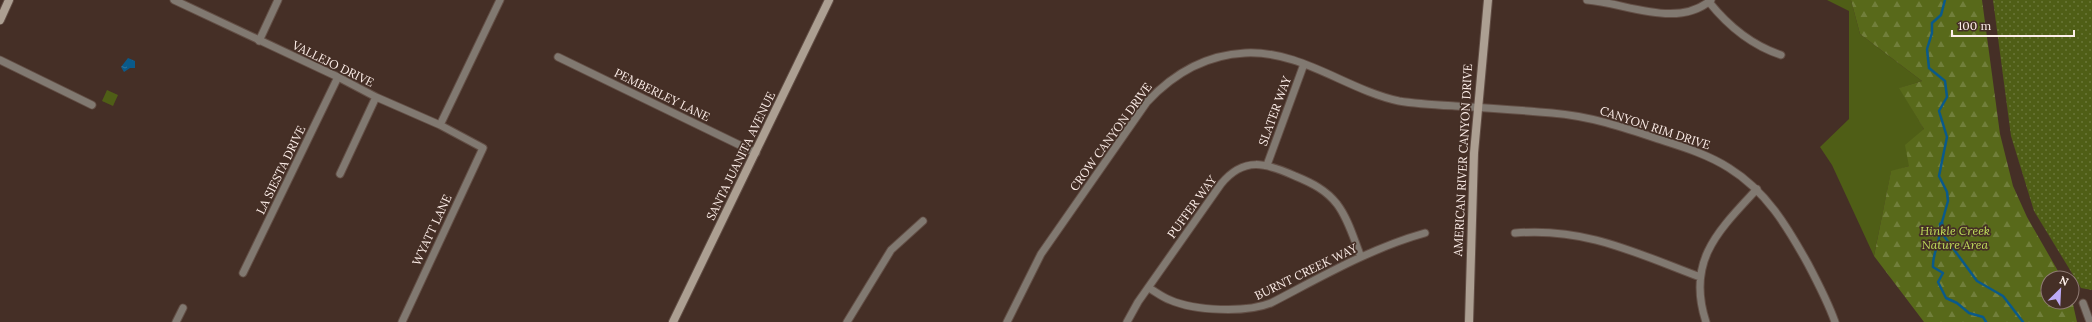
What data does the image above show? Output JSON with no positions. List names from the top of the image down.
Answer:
{
  "streets": {
    "street": [
      "VALLEJO DRIVE",
      "PEMBERLEY LANE",
      "SLATER WAY",
      "CANYON RIM DRIVE",
      "CROW CANYON DRIVE",
      "SANTA JUANITA AVENUE",
      "AMERICAN RIVER CANYON DRIVE",
      "LA SIESTA DRIVE",
      "PUFFER WAY",
      "WYATT LANE",
      "BURNT CREEK WAY"
    ]
  },
  "crossings": [
    ["VALLEJO DRIVE", "LA SIESTA DRIVE"],
    ["VALLEJO DRIVE", "WYATT LANE"],
    ["PEMBERLEY LANE", "SANTA JUANITA AVENUE"],
    ["SLATER WAY", "CROW CANYON DRIVE"],
    ["SLATER WAY", "PUFFER WAY"],
    ["CANYON RIM DRIVE", "CROW CANYON DRIVE"],
    ["CANYON RIM DRIVE", "AMERICAN RIVER CANYON DRIVE"],
    ["CROW CANYON DRIVE", "AMERICAN RIVER CANYON DRIVE"],
    ["PUFFER WAY", "BURNT CREEK WAY"]
  ],
  "parks": ["Hinkle Creek Nature Area"],
  "scale_bar": "100 m",
  "north": "top right"
}
